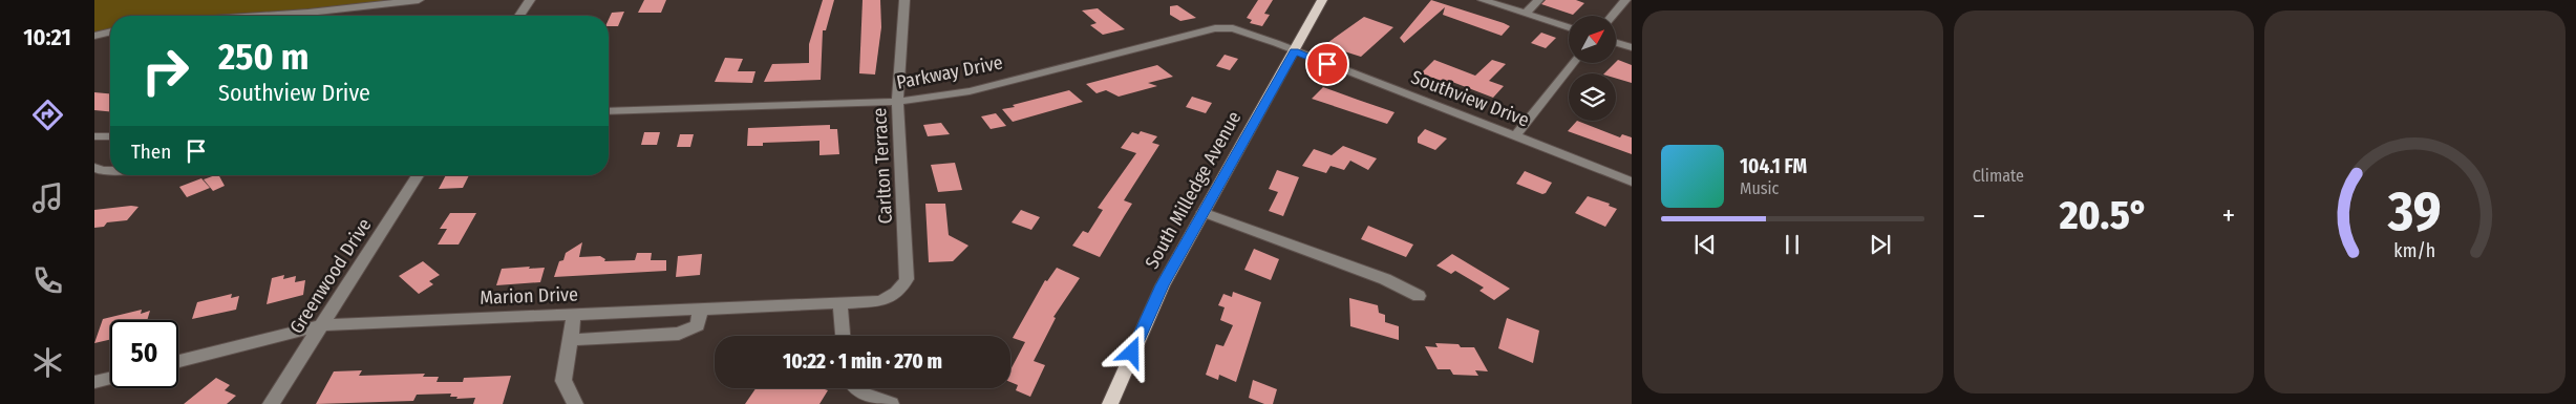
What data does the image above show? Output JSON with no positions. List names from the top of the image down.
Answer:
{
  "streets": {
    "main road": ["South Milledge Avenue"],
    "street": [
      "Parkway Drive",
      "Southview Drive",
      "Carlton Terrace",
      "Greenwood Drive",
      "Marion Drive"
    ]
  },
  "crossings": [
    ["Parkway Drive", "Southview Drive"],
    ["Parkway Drive", "Carlton Terrace"],
    ["Parkway Drive", "South Milledge Avenue"],
    ["Southview Drive", "South Milledge Avenue"],
    ["Carlton Terrace", "Marion Drive"],
    ["Greenwood Drive", "Marion Drive"]
  ],
  "north": "top right",
  "page": {
    "tabs": "10:21",
    "tile": "Climate",
    "turn": ["250 m", "Southview Drive"],
    "then": "Then",
    "song": ["104.1 FM", "Music"],
    "heat": ["−", "20.5°", "+"],
    "limit": "50",
    "trip": "10:22 · 1 min · 270 m",
    "gauge": ["39", "km/h"]
  }
}
